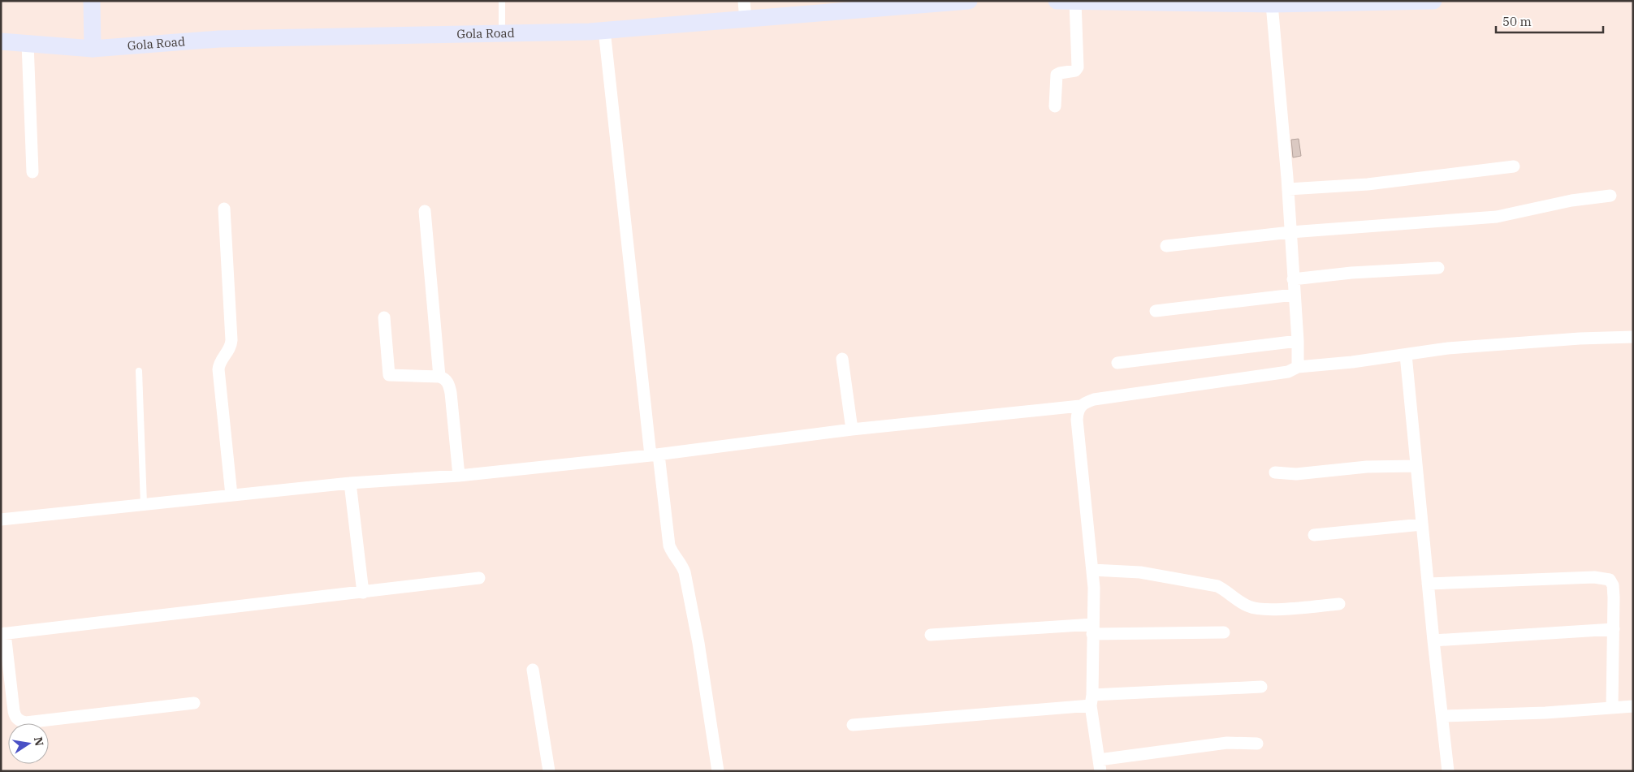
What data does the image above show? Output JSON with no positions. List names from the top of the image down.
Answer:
{
  "streets": {
    "street": ["Gola Road"]
  },
  "scale_bar": "50 m",
  "north": "right"
}
